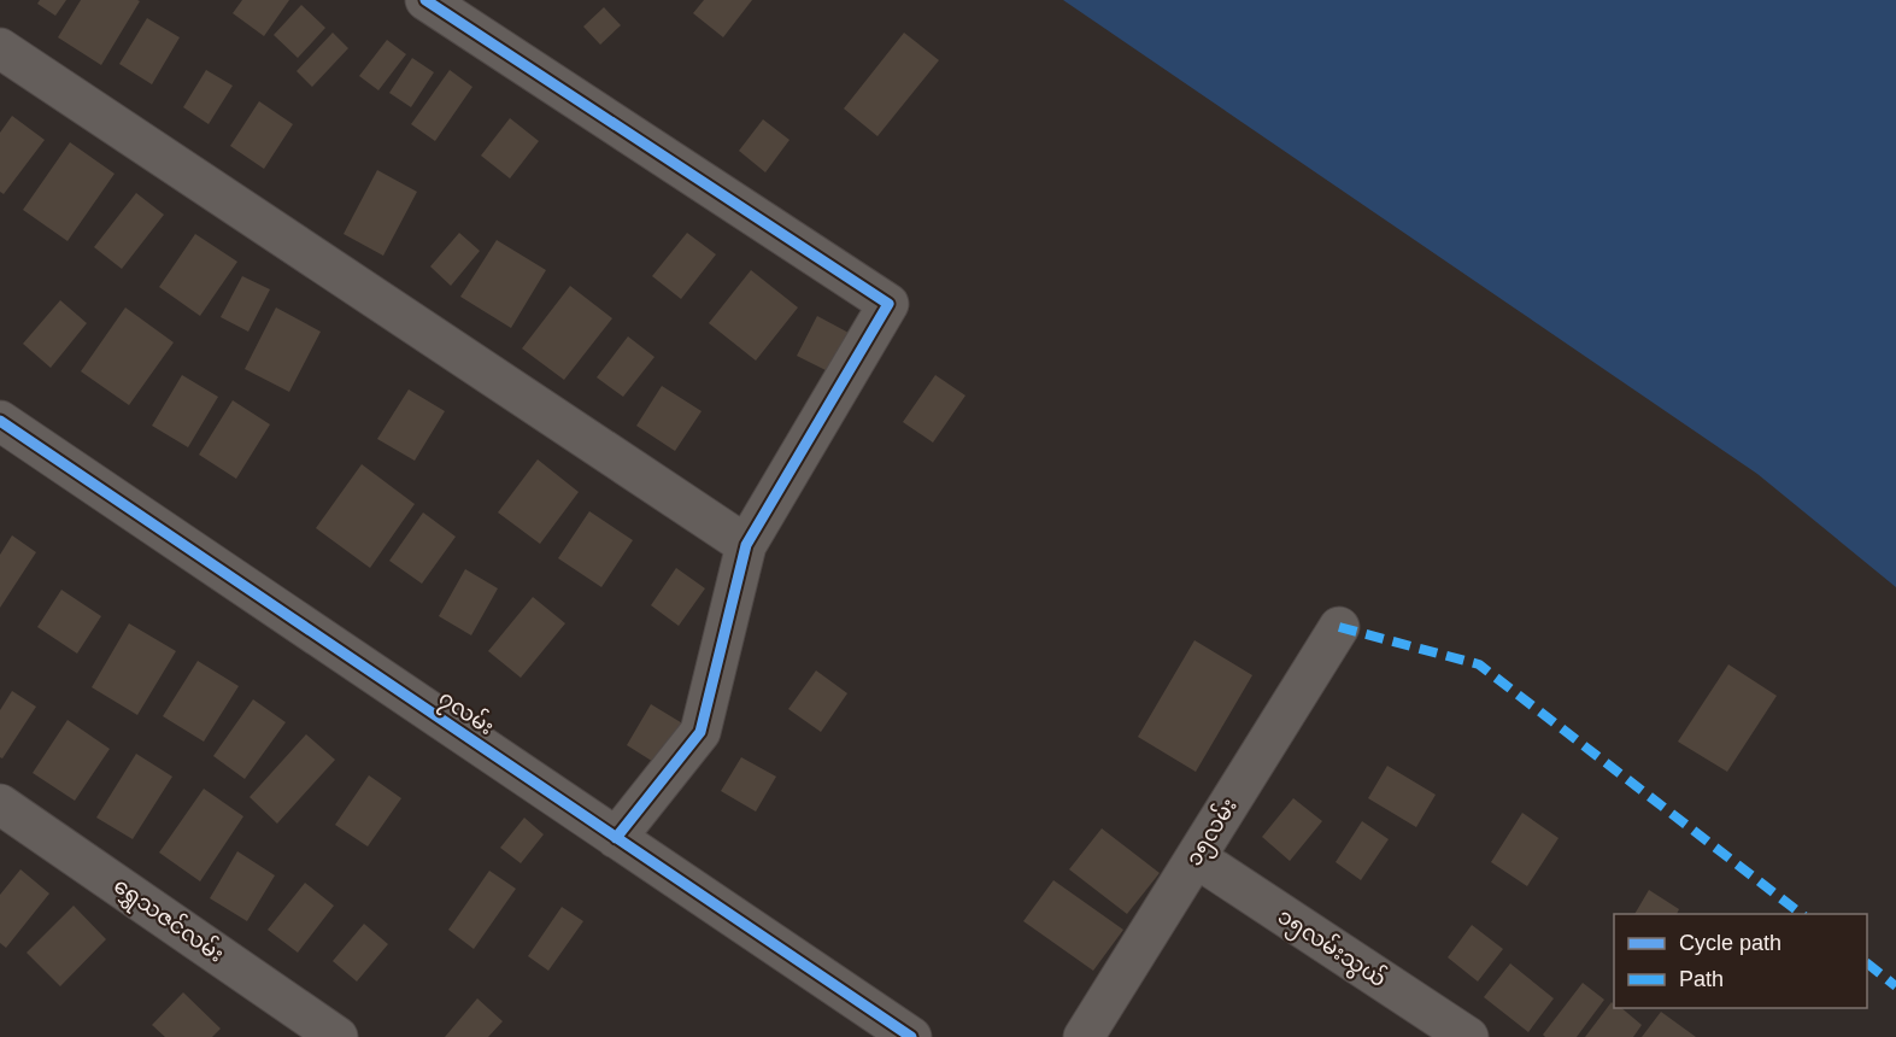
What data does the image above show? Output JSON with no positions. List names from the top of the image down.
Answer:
{
  "streets": {
    "street": [
      "၇လမ်း",
      "၁၅လမ်း",
      "ရွှေသဇင်လမ်း",
      "၁၅လမ်းသွယ်"
    ]
  },
  "crossings": [
    ["၁၅လမ်း", "၁၅လမ်းသွယ်"]
  ],
  "legend": ["Cycle path", "Path"]
}
